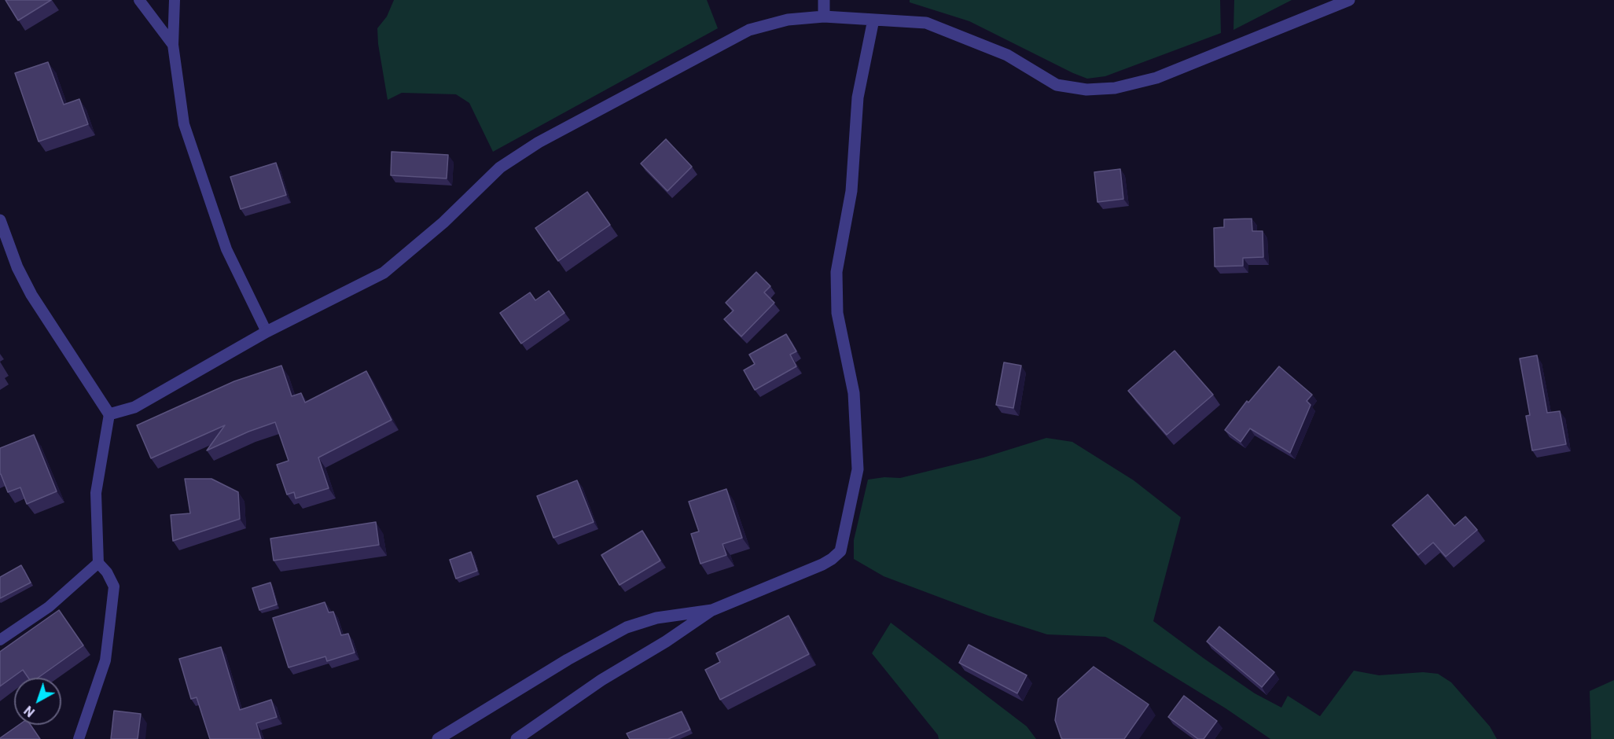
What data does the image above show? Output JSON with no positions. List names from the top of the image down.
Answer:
{
  "north": "bottom left"
}
